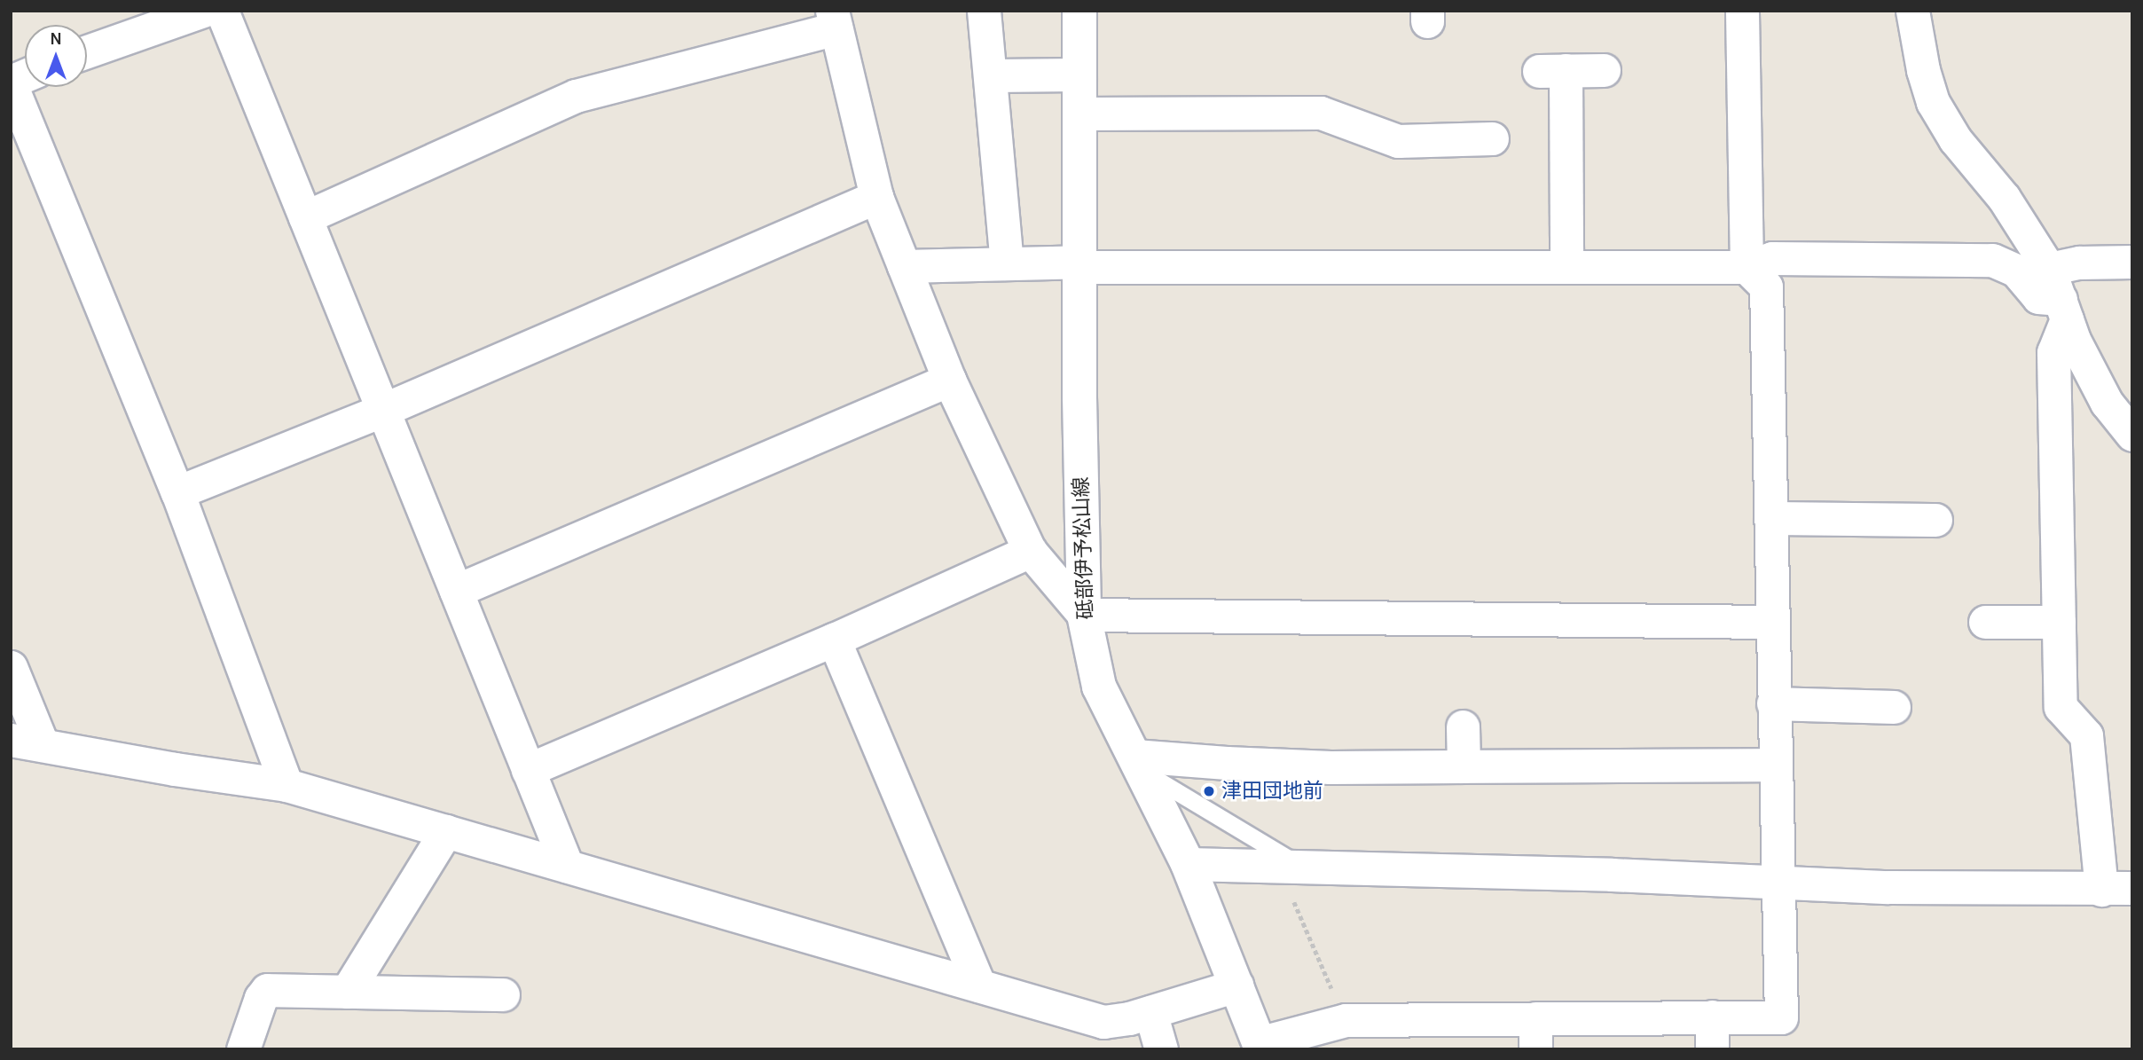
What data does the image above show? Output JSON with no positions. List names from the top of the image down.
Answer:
{
  "streets": {
    "main road": ["砥部伊予松山線"]
  },
  "places": ["津田団地前"],
  "north": "top"
}
